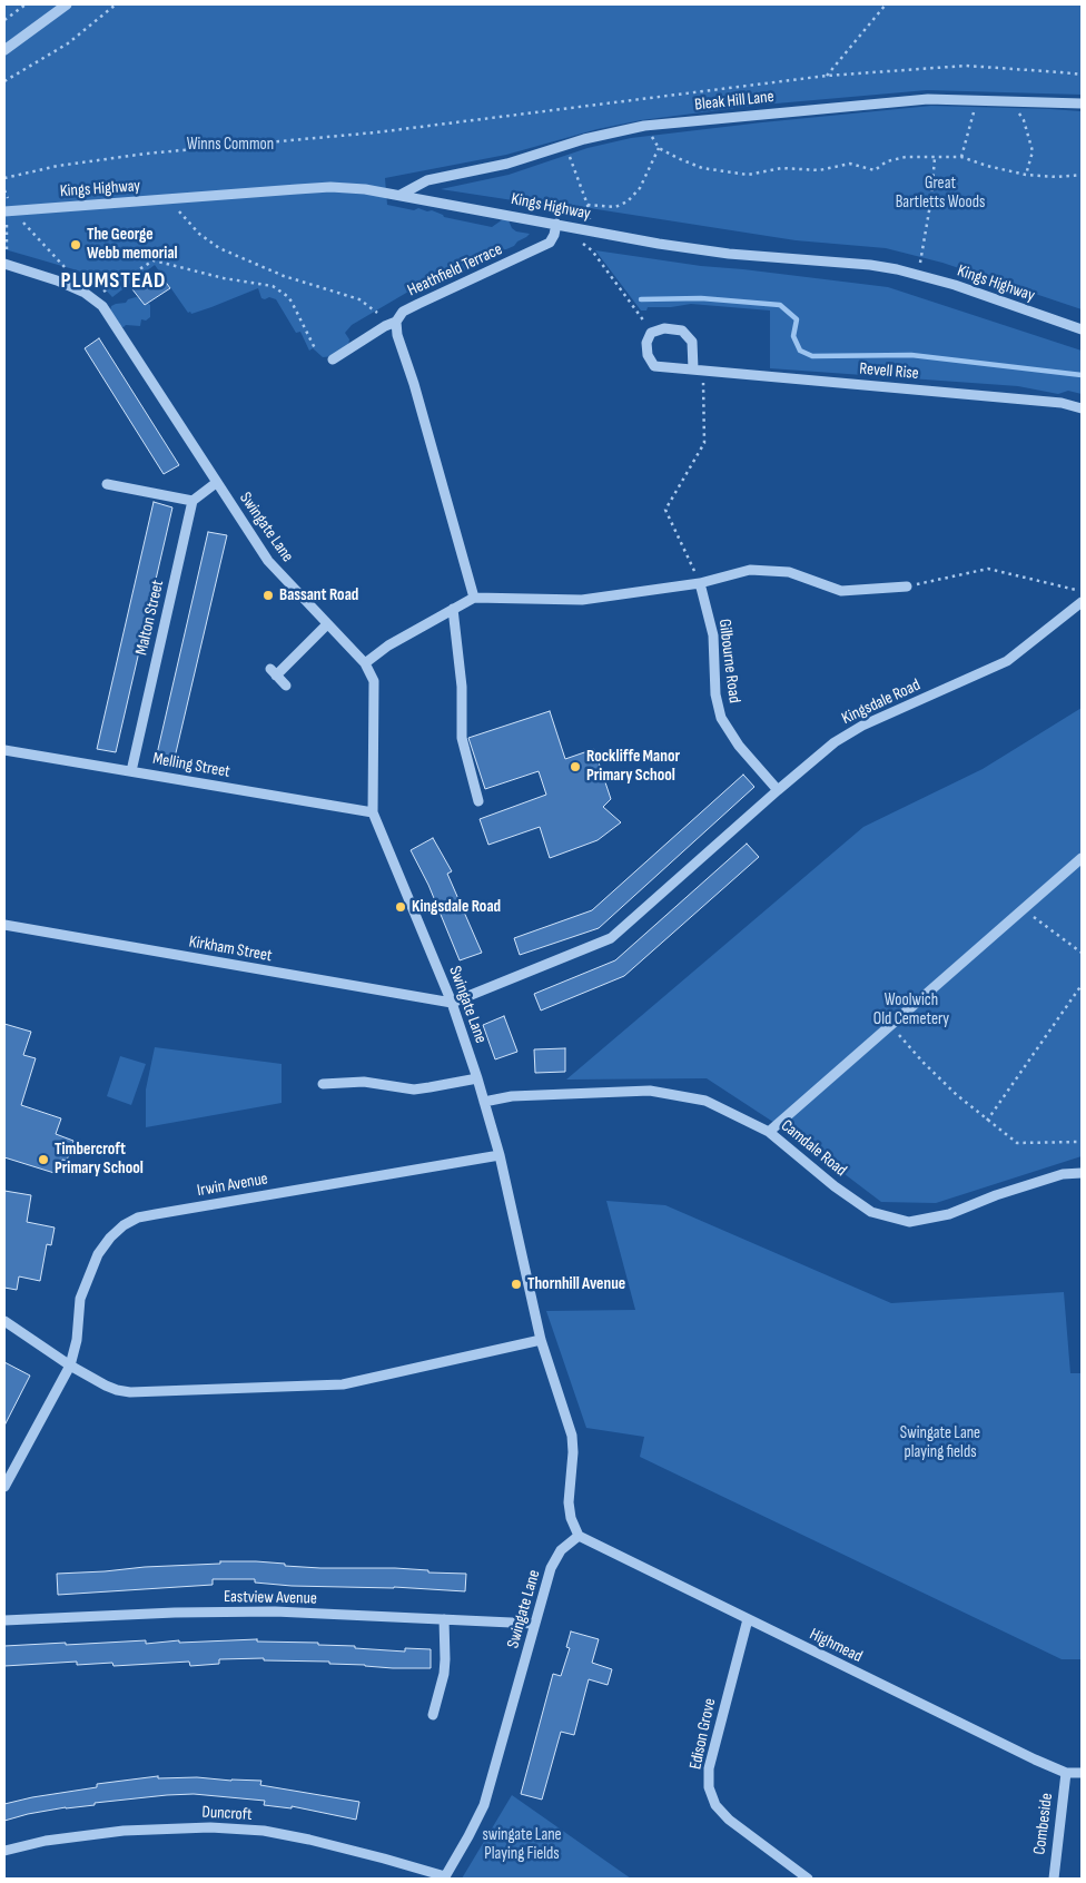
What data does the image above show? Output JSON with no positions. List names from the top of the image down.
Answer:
{
  "streets": {
    "street": [
      "Bleak Hill Lane",
      "Kings Highway",
      "Heathfield Terrace",
      "Revell Rise",
      "Swingate Lane",
      "Malton Street",
      "Gilbourne Road",
      "Kingsdale Road",
      "Melling Street",
      "Kirkham Street",
      "Camdale Road",
      "Irwin Avenue",
      "Eastview Avenue",
      "Highmead",
      "Edison Grove",
      "Duncroft",
      "Combeside"
    ]
  },
  "crossings": [
    ["Bleak Hill Lane", "Kings Highway"],
    ["Kings Highway", "Heathfield Terrace"],
    ["Swingate Lane", "Kingsdale Road"],
    ["Swingate Lane", "Melling Street"],
    ["Swingate Lane", "Kirkham Street"],
    ["Swingate Lane", "Camdale Road"],
    ["Swingate Lane", "Irwin Avenue"],
    ["Swingate Lane", "Eastview Avenue"],
    ["Swingate Lane", "Highmead"],
    ["Swingate Lane", "Duncroft"],
    ["Malton Street", "Melling Street"],
    ["Gilbourne Road", "Kingsdale Road"],
    ["Kingsdale Road", "Kirkham Street"],
    ["Highmead", "Edison Grove"],
    ["Highmead", "Combeside"]
  ],
  "districts": ["PLUMSTEAD"],
  "parks": [
    "Winns Common",
    "Great Bartletts Woods",
    "Woolwich Old Cemetery",
    "Swingate Lane playing fields",
    "swingate Lane Playing Fields"
  ],
  "places": [
    "The George Webb memorial",
    "Bassant Road",
    "Rockliffe Manor Primary School",
    "Kingsdale Road",
    "Timbercroft Primary School",
    "Thornhill Avenue"
  ]
}
